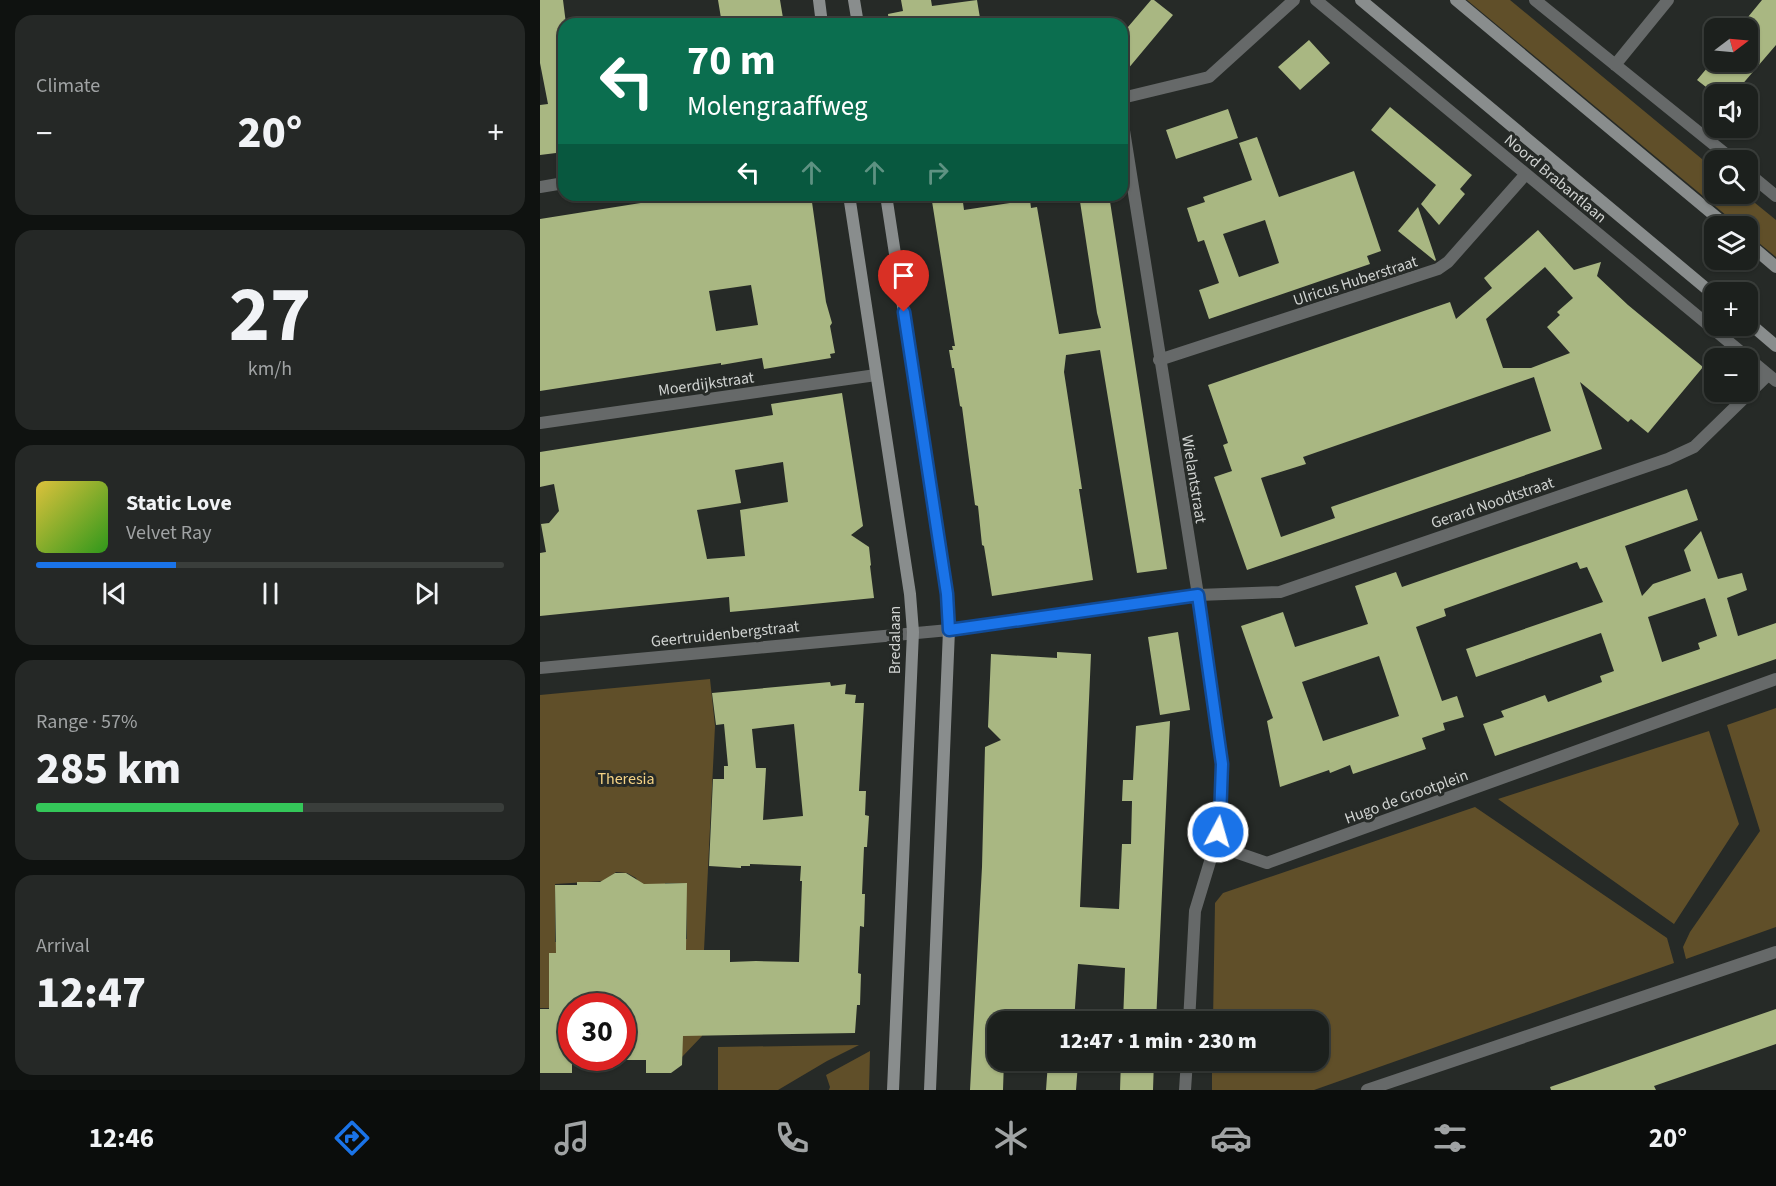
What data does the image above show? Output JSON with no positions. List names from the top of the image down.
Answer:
{
  "streets": {
    "street": [
      "Noord Brabantlaan",
      "Ulricus Huberstraat",
      "Moerdijkstraat",
      "Wielantstraat",
      "Gerard Noodtstraat",
      "Geertruidenbergstraat",
      "Bredalaan",
      "Hugo de Grootplein"
    ]
  },
  "crossings": [
    ["Noord Brabantlaan", "Ulricus Huberstraat"],
    ["Noord Brabantlaan", "Gerard Noodtstraat"],
    ["Ulricus Huberstraat", "Wielantstraat"],
    ["Moerdijkstraat", "Bredalaan"],
    ["Wielantstraat", "Gerard Noodtstraat"],
    ["Wielantstraat", "Hugo de Grootplein"],
    ["Gerard Noodtstraat", "Geertruidenbergstraat"],
    ["Geertruidenbergstraat", "Bredalaan"]
  ],
  "parks": ["Theresia"],
  "north": "right",
  "page": {
    "tile": [
      "Climate",
      ["27", "km/h"],
      ["Range · 57%", "285 km"],
      ["Arrival", "12:47"]
    ],
    "map_buttons": ["+", "−"],
    "turn": ["70 m", "Molengraaffweg"],
    "heat": ["−", "20°", "+"],
    "song": ["Static Love", "Velvet Ray"],
    "limit": "30",
    "trip": "12:47 · 1 min · 230 m",
    "tabs": ["12:46", "20°"]
  }
}
